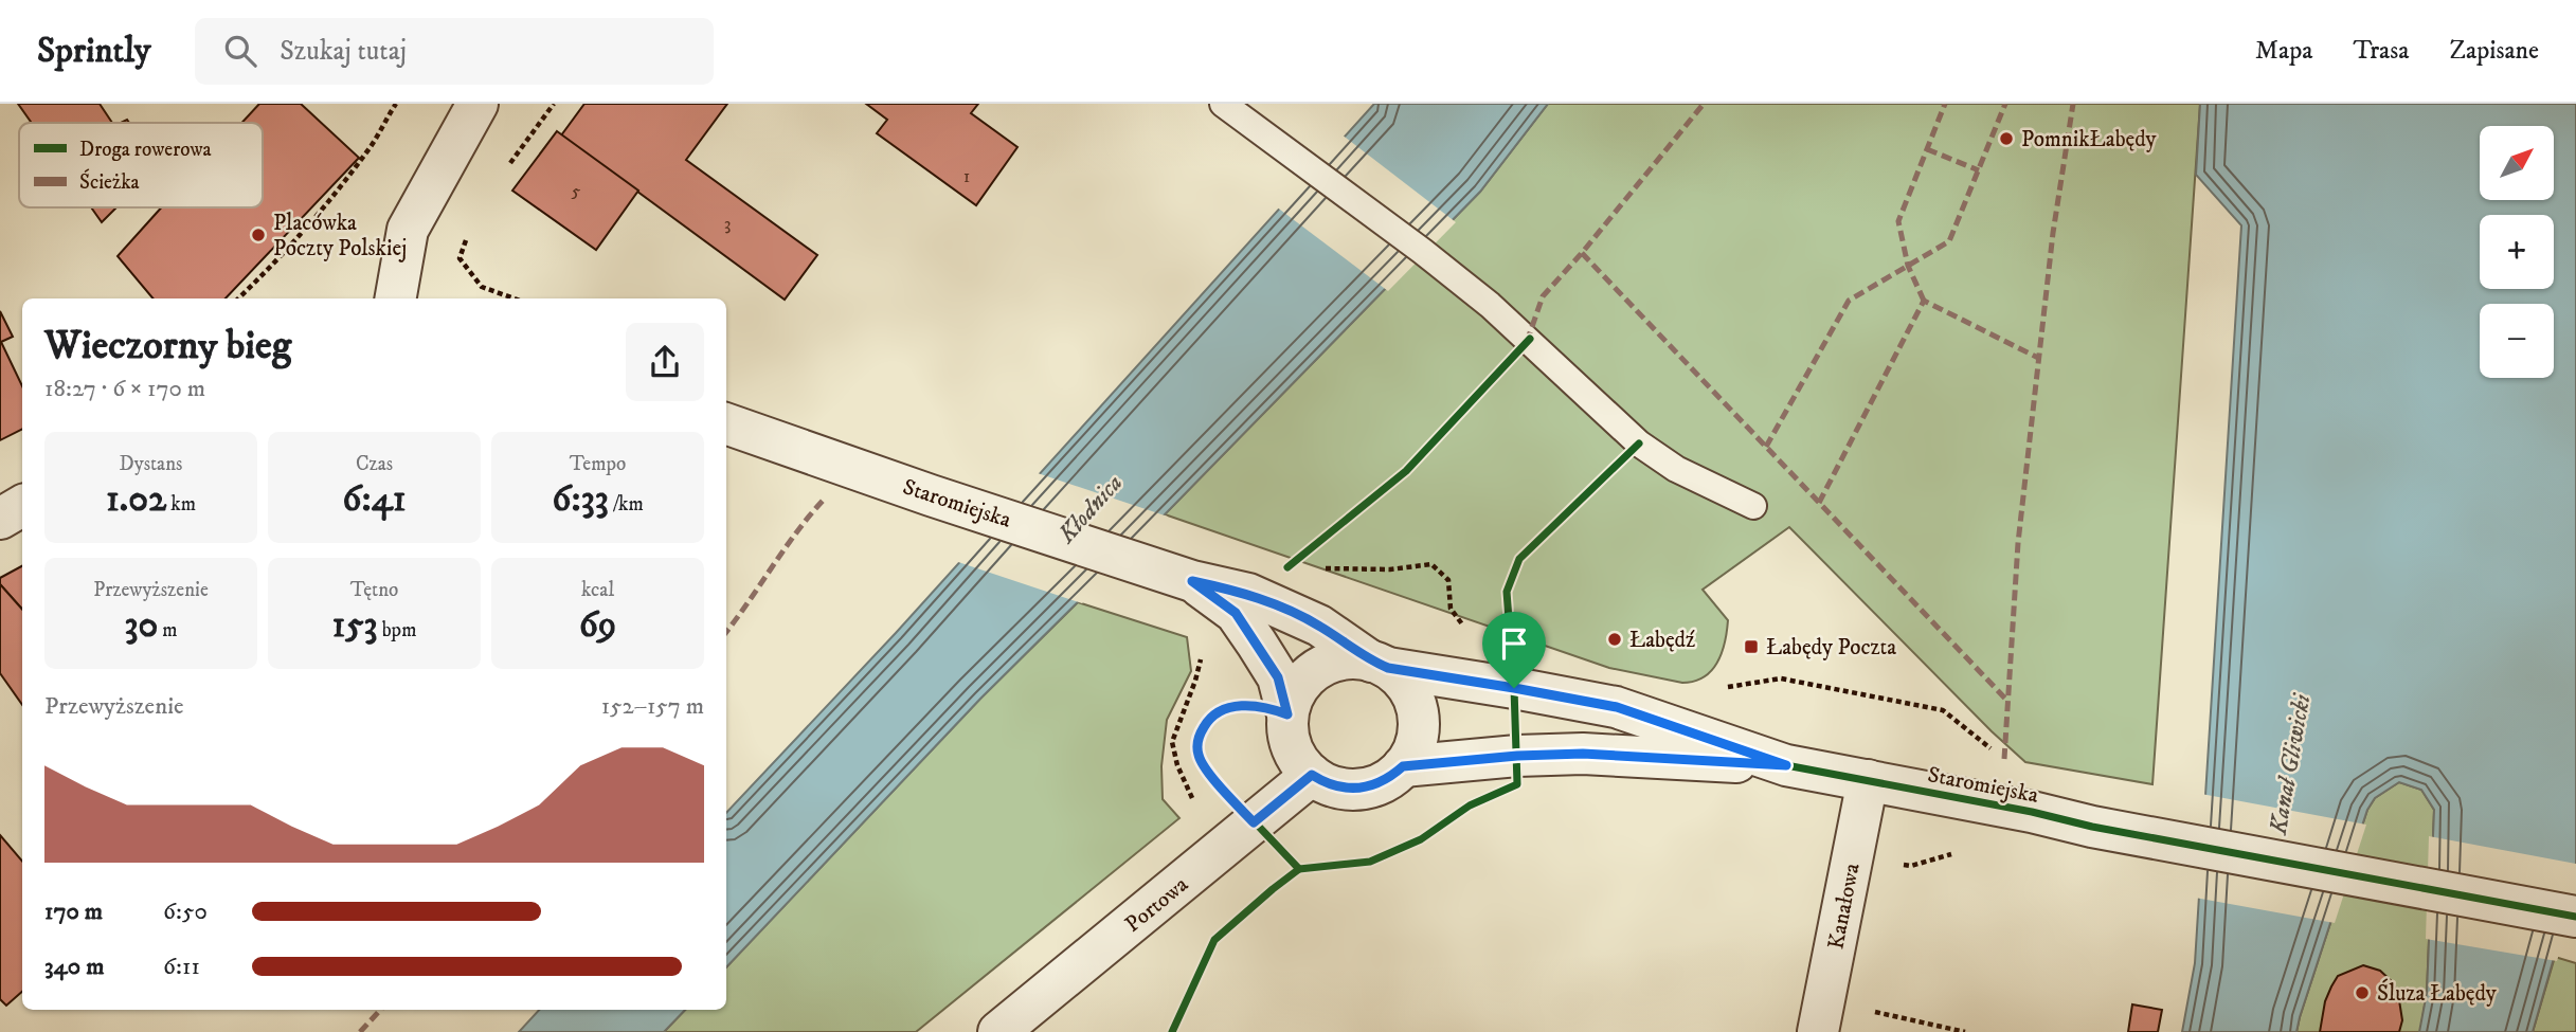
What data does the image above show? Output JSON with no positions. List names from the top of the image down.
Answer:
{
  "streets": {
    "street": ["Staromiejska", "Portowa", "Kanałowa"]
  },
  "crossings": [
    ["Staromiejska", "Portowa"],
    ["Staromiejska", "Kanałowa"]
  ],
  "water": ["Kłodnica", "Kanał Gliwicki"],
  "places": {
    "other": [
      "PomnikŁabędy",
      "Placówka Poczty Polskiej",
      "Łabędź",
      "Śluza Łabędy"
    ],
    "transit": ["Łabędy Poczta"]
  },
  "house_numbers": ["1", "5", "3"],
  "legend": ["Droga rowerowa", "Ścieżka"],
  "north": "top right",
  "page": {
    "header": "Sprintly",
    "search": "Szukaj tutaj",
    "nav": ["Mapa", "Trasa", "Zapisane"],
    "map_buttons": ["+", "−"],
    "heading": ["Wieczorny bieg", "18:27 · 6 × 170 m"],
    "stats": [
      ["Dystans", "1.02 km"],
      ["Czas", "6:41"],
      ["Tempo", "6:33 /km"],
      ["Przewyższenie", "30 m"],
      ["Tętno", "153 bpm"],
      ["kcal", "69"]
    ],
    "chart": ["Przewyższenie", "152–157 m"],
    "list": [
      {
        "name": "170 m",
        "note": "6:50"
      },
      {
        "name": "340 m",
        "note": "6:11"
      }
    ]
  }
}
